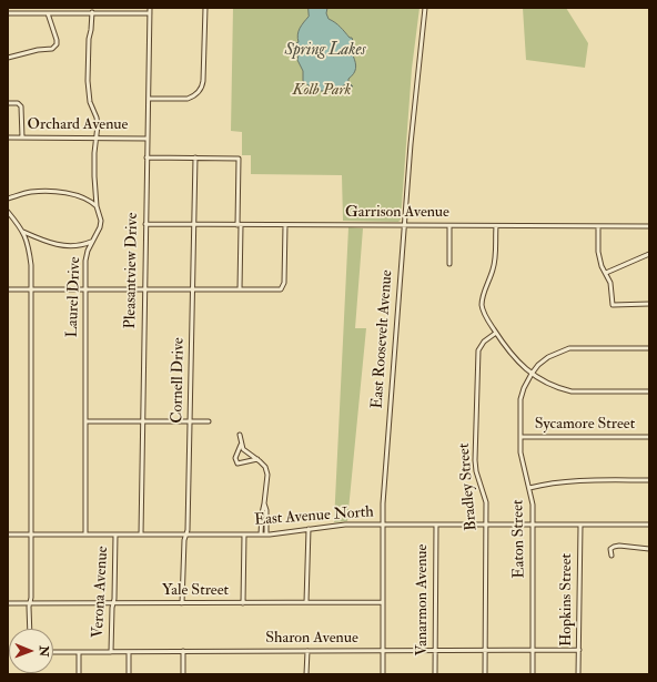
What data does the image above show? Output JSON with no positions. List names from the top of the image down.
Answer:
{
  "streets": {
    "street": [
      "Orchard Avenue",
      "Garrison Avenue",
      "Pleasantview Drive",
      "Laurel Drive",
      "East Roosevelt Avenue",
      "Cornell Drive",
      "Sycamore Street",
      "Bradley Street",
      "East Avenue North",
      "Eaton Street",
      "Yale Street",
      "Verona Avenue",
      "Vanarmon Avenue",
      "Hopkins Street",
      "Sharon Avenue"
    ]
  },
  "crossings": [
    ["Orchard Avenue", "Pleasantview Drive"],
    ["Orchard Avenue", "Laurel Drive"],
    ["Garrison Avenue", "Pleasantview Drive"],
    ["Garrison Avenue", "East Roosevelt Avenue"],
    ["Garrison Avenue", "Cornell Drive"],
    ["Pleasantview Drive", "East Avenue North"],
    ["Laurel Drive", "East Avenue North"],
    ["East Roosevelt Avenue", "East Avenue North"],
    ["East Roosevelt Avenue", "Yale Street"],
    ["East Roosevelt Avenue", "Sharon Avenue"],
    ["Cornell Drive", "East Avenue North"],
    ["Cornell Drive", "Yale Street"],
    ["Sycamore Street", "Eaton Street"],
    ["Bradley Street", "East Avenue North"],
    ["Bradley Street", "Sharon Avenue"],
    ["East Avenue North", "Eaton Street"],
    ["East Avenue North", "Verona Avenue"],
    ["East Avenue North", "Vanarmon Avenue"],
    ["East Avenue North", "Hopkins Street"],
    ["Eaton Street", "Sharon Avenue"],
    ["Yale Street", "Verona Avenue"],
    ["Verona Avenue", "Sharon Avenue"],
    ["Vanarmon Avenue", "Sharon Avenue"],
    ["Hopkins Street", "Sharon Avenue"]
  ],
  "water": ["Spring Lakes"],
  "parks": ["Kolb Park"],
  "north": "right"
}
